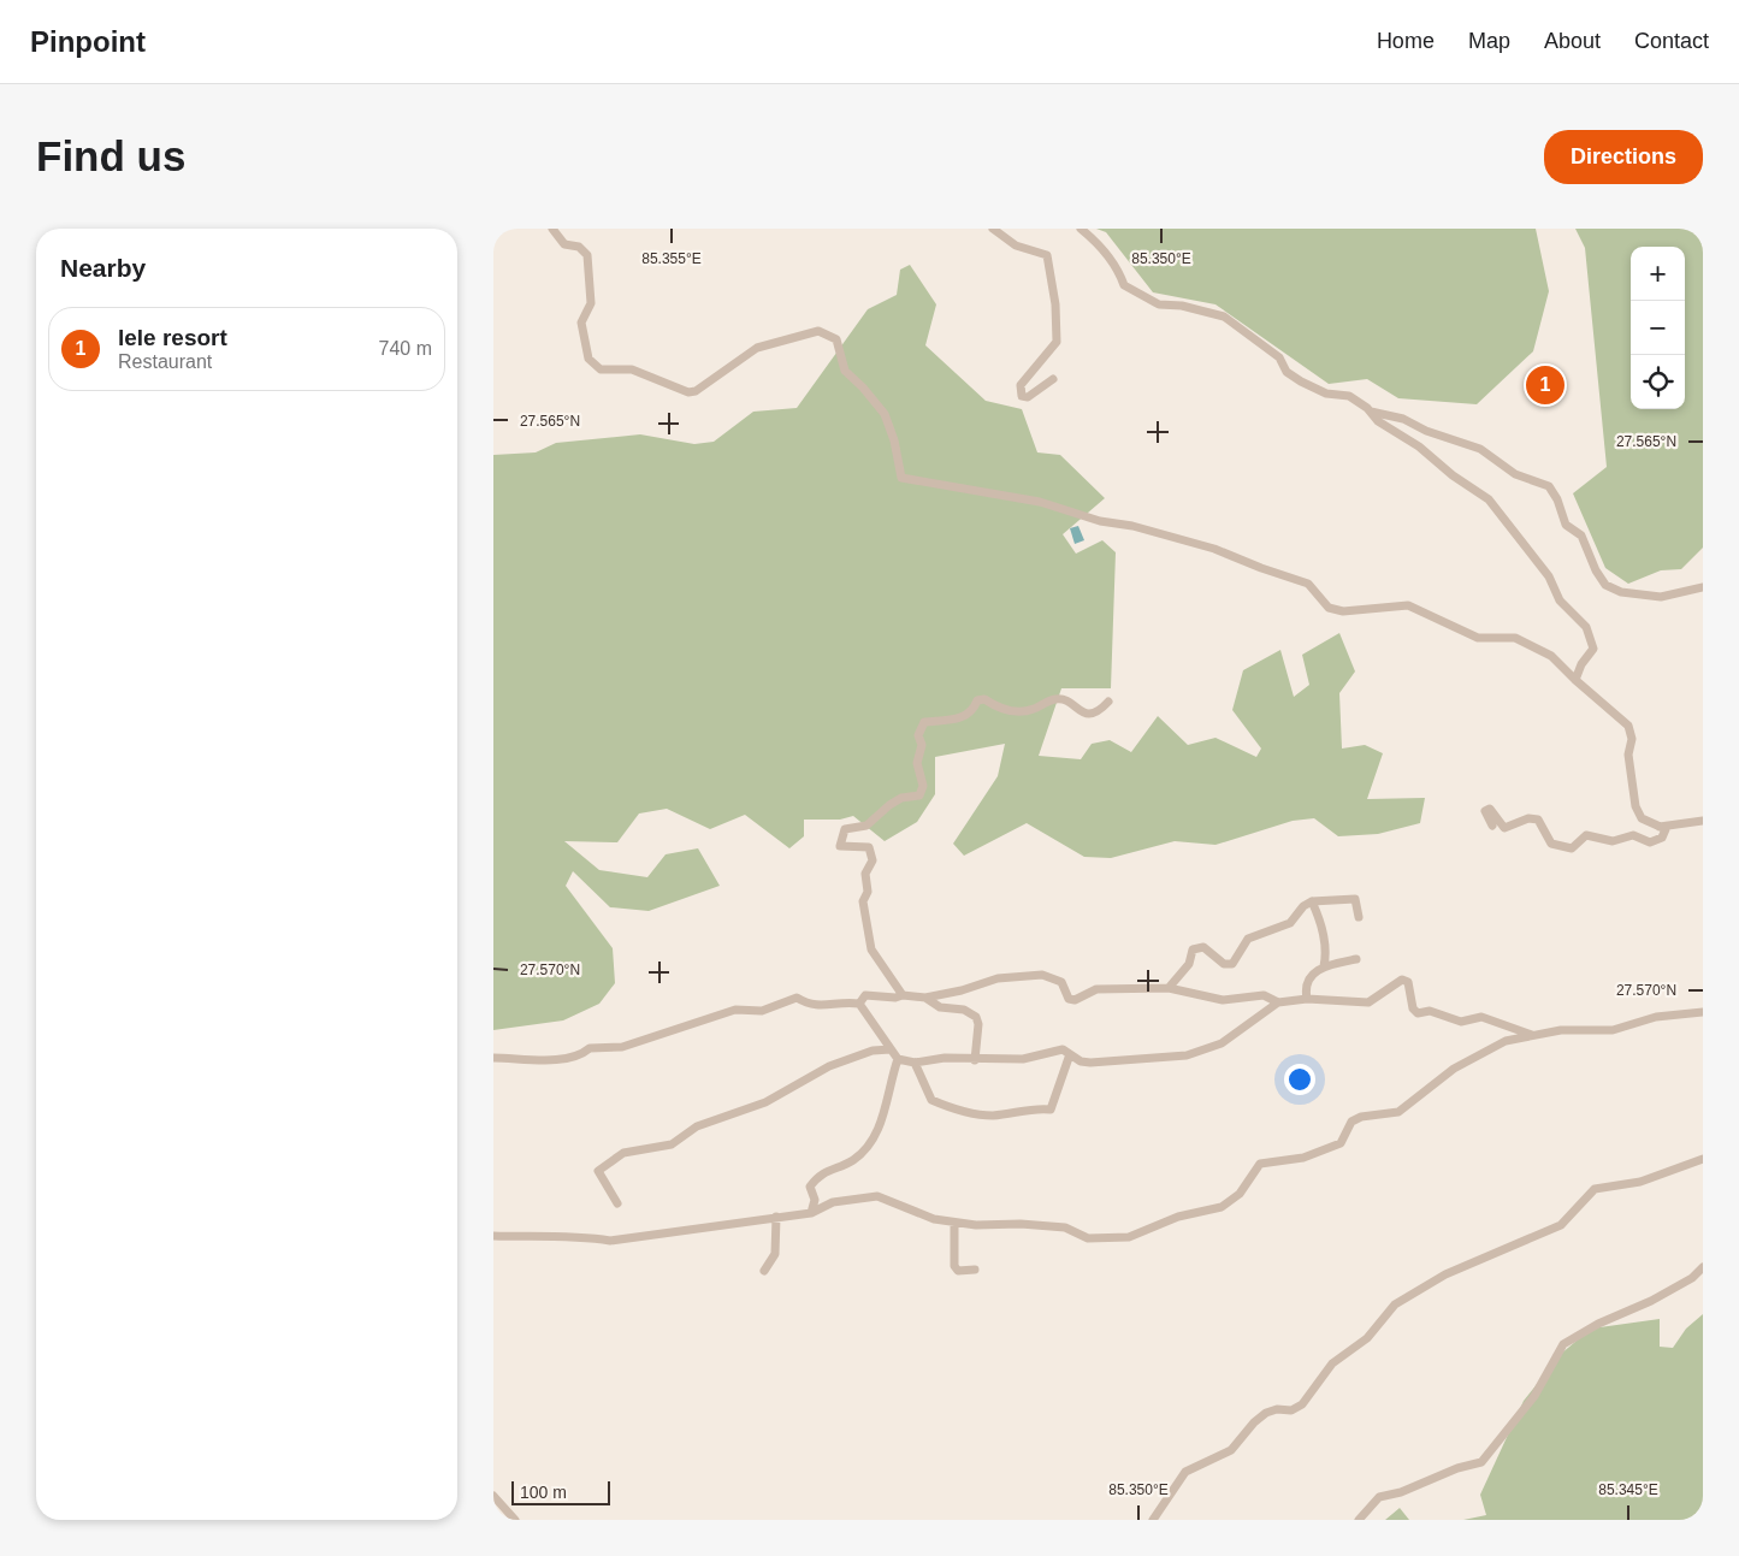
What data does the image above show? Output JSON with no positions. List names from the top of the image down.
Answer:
{
  "scale_bar": "100 m",
  "page": {
    "header": "Pinpoint",
    "nav": [
      "Home",
      "Map",
      "About",
      "Contact"
    ],
    "buttons": "Directions",
    "title": "Find us",
    "heading": "Nearby",
    "map_buttons": ["+", "−"],
    "list": [
      {
        "mark": "1",
        "name": "lele resort",
        "note": "Restaurant",
        "value": "740 m"
      }
    ],
    "pins": "1",
    "scale": "100 m"
  },
  "coordinates": [
    "85.355°E",
    "85.350°E",
    "27.565°N",
    "27.570°N",
    "85.345°E"
  ]
}
